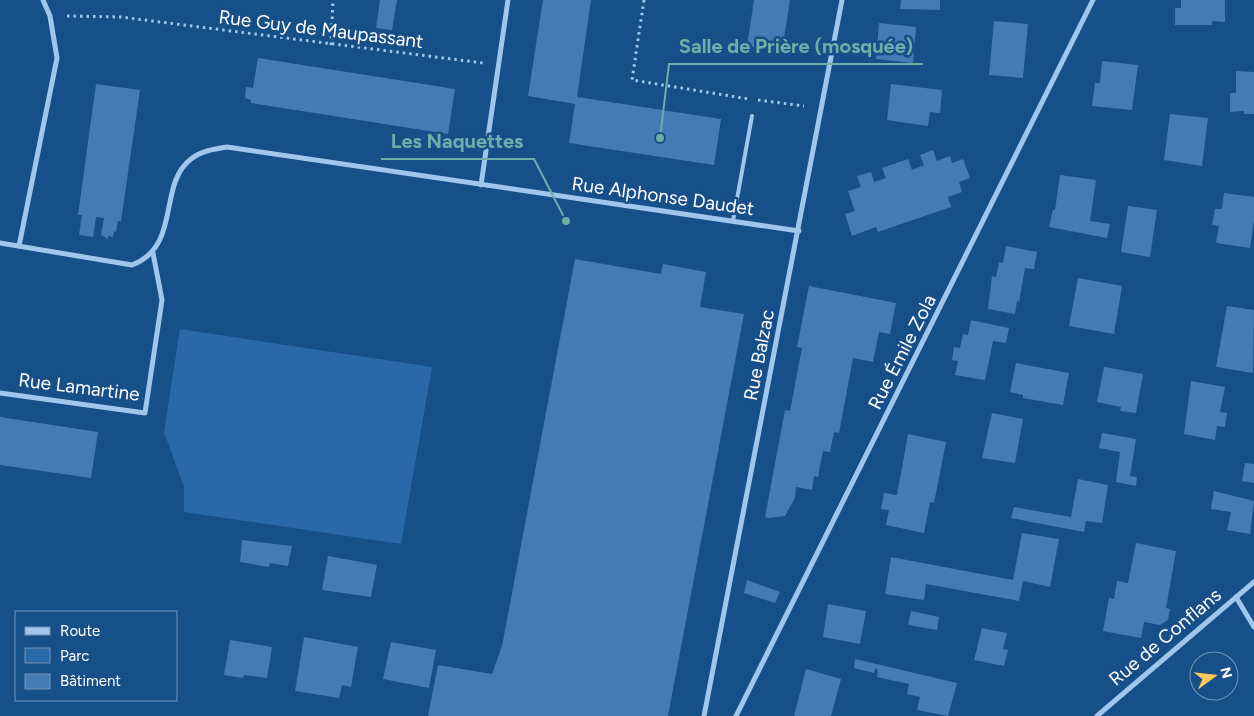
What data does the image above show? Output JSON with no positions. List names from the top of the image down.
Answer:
{
  "streets": {
    "street": [
      "Rue Alphonse Daudet",
      "Rue Émile Zola",
      "Rue Balzac",
      "Rue Lamartine",
      "Rue de Conflans"
    ],
    "path": ["Rue Guy de Maupassant"]
  },
  "crossings": [
    ["Rue Alphonse Daudet", "Rue Balzac"],
    ["Rue Alphonse Daudet", "Rue Lamartine"]
  ],
  "places": ["Salle de Prière (mosquée)", "Les Naquettes"],
  "legend": ["Route", "Parc", "Bâtiment"],
  "north": "right"
}
